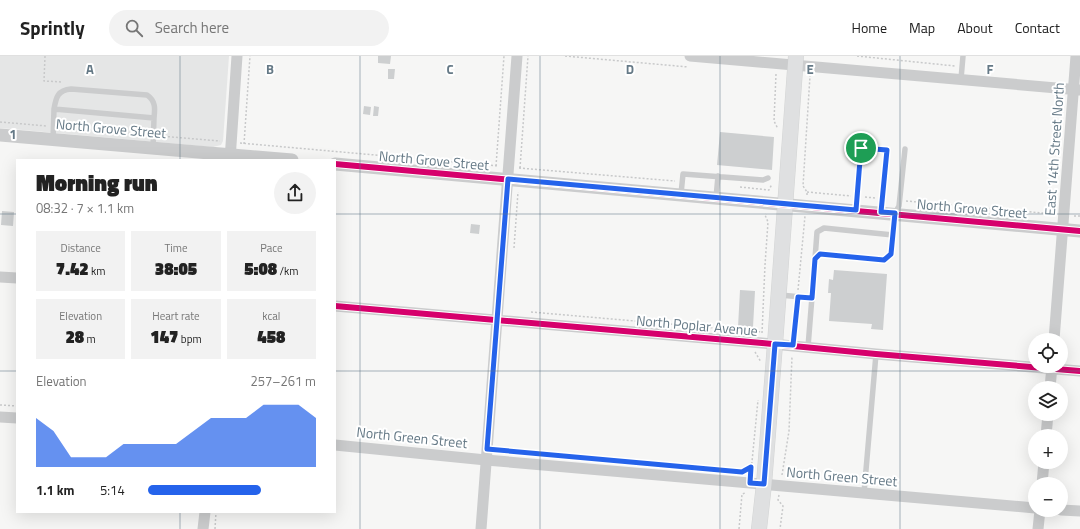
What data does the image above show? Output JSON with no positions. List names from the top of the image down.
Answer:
{
  "streets": {
    "street": [
      "North Grove Street",
      "East 14th Street North",
      "North Poplar Avenue",
      "North Green Street"
    ]
  },
  "crossings": [
    ["North Grove Street", "East 14th Street North"]
  ],
  "page": {
    "header": "Sprintly",
    "search": "Search here",
    "nav": [
      "Home",
      "Map",
      "About",
      "Contact"
    ],
    "heading": ["Morning run", "08:32 · 7 × 1.1 km"],
    "stats": [
      ["Distance", "7.42 km"],
      ["Time", "38:05"],
      ["Pace", "5:08 /km"],
      ["Elevation", "28 m"],
      ["Heart rate", "147 bpm"],
      ["kcal", "458"]
    ],
    "map_buttons": ["+", "−"],
    "chart": ["Elevation", "257–261 m"],
    "list": [
      {
        "name": "1.1 km",
        "note": "5:14"
      }
    ]
  },
  "grid": {
    "columns": [
      "A",
      "B",
      "C",
      "D",
      "E",
      "F"
    ],
    "rows": ["1"]
  }
}
